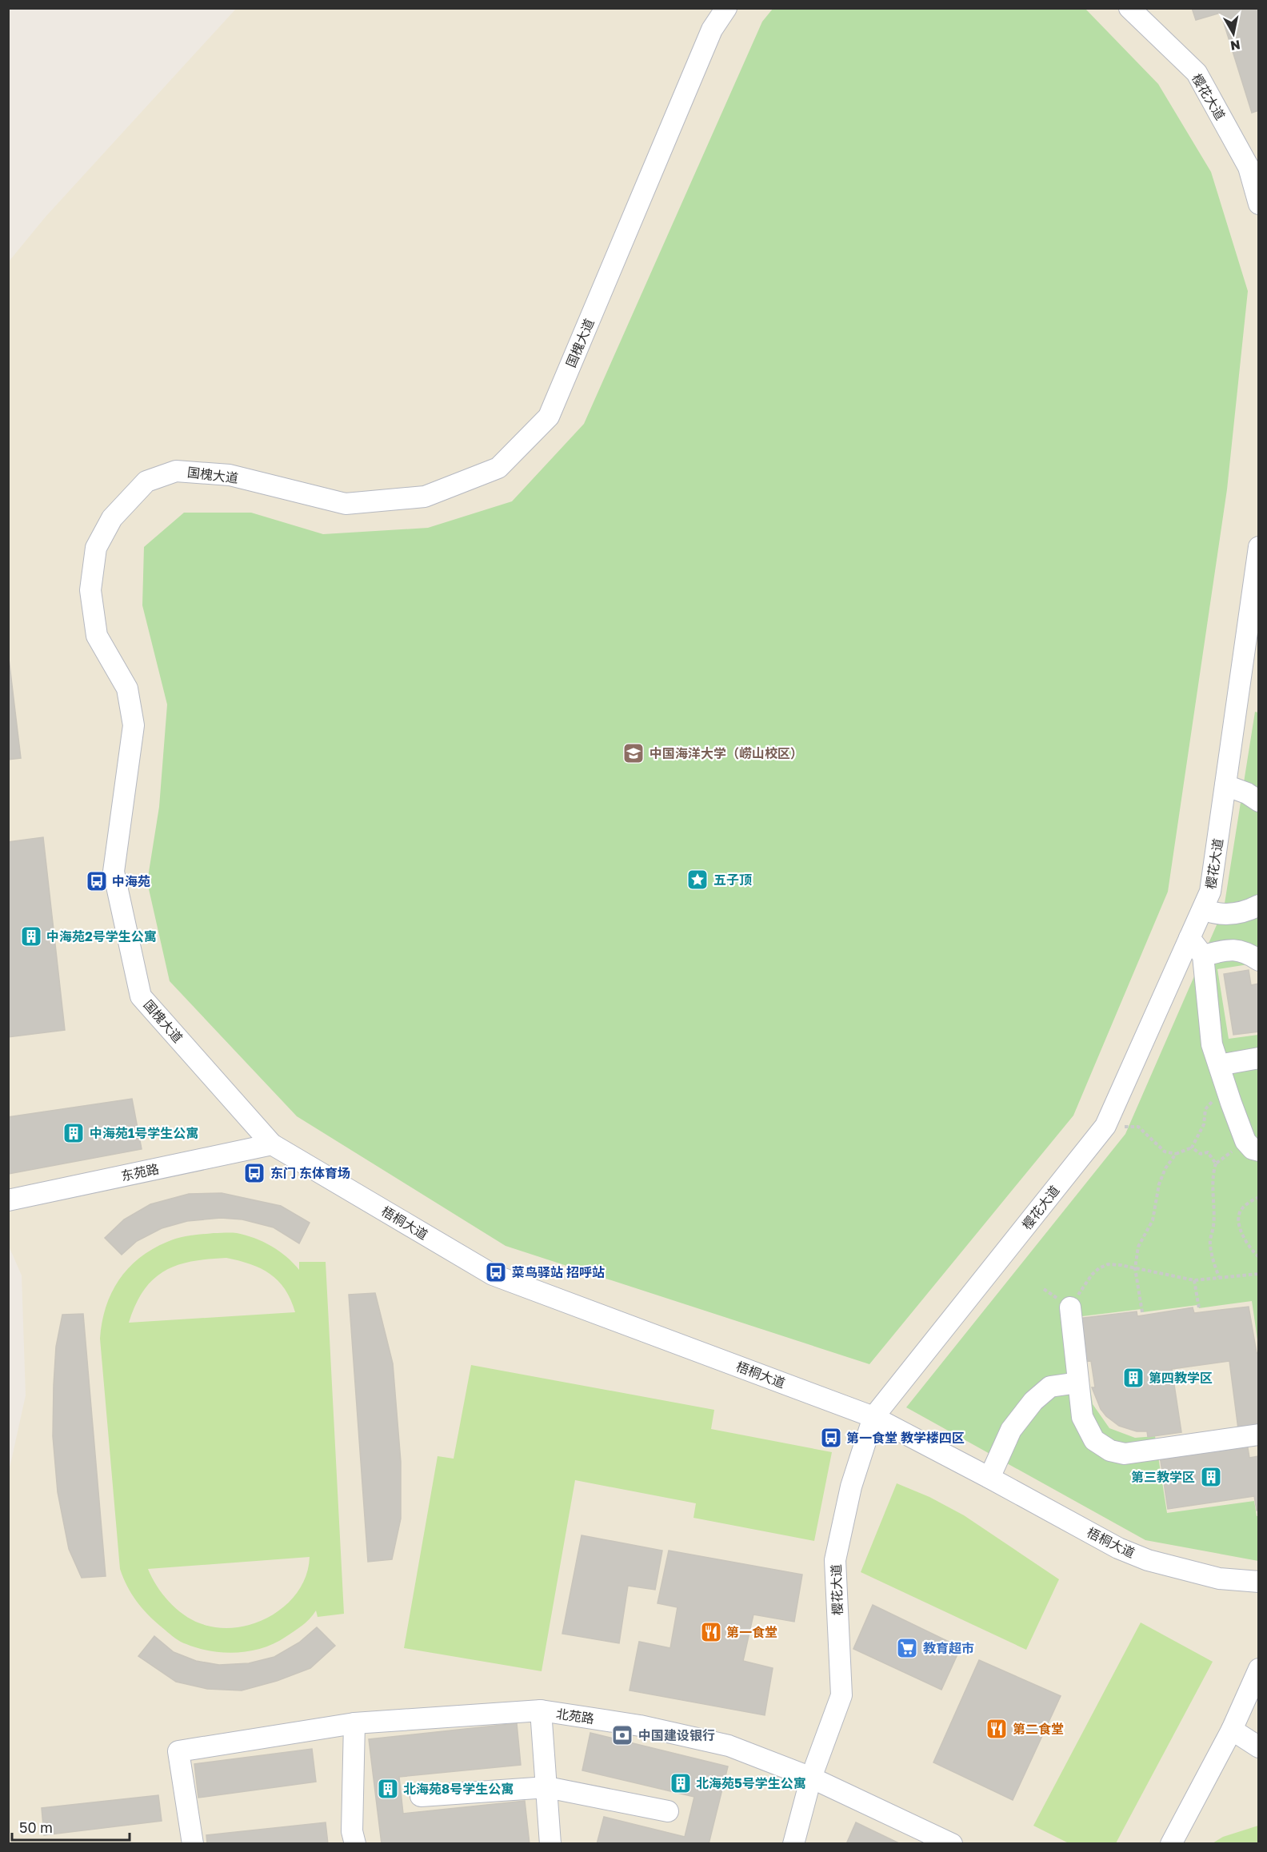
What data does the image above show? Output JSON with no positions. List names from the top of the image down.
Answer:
{
  "streets": {
    "lane": [
      "樱花大道",
      "国槐大道",
      "东苑路",
      "梧桐大道",
      "北苑路"
    ]
  },
  "crossings": [
    ["樱花大道", "梧桐大道"],
    ["樱花大道", "北苑路"],
    ["国槐大道", "东苑路"],
    ["国槐大道", "梧桐大道"],
    ["东苑路", "梧桐大道"]
  ],
  "places": {
    "school or university": ["中国海洋大学（崂山校区）"],
    "place": ["五子顶"],
    "bus stop": [
      "中海苑",
      "东门 东体育场",
      "菜鸟驿站 招呼站",
      "第一食堂 教学楼四区"
    ],
    "building": [
      "中海苑2号学生公寓",
      "中海苑1号学生公寓",
      "第四教学区",
      "第三教学区",
      "北海苑5号学生公寓",
      "北海苑8号学生公寓"
    ],
    "restaurant": ["第一食堂", "第二食堂"],
    "supermarket": ["教育超市"],
    "bank": ["中国建设银行"]
  },
  "scale_bar": "50 m",
  "north": "bottom"
}
